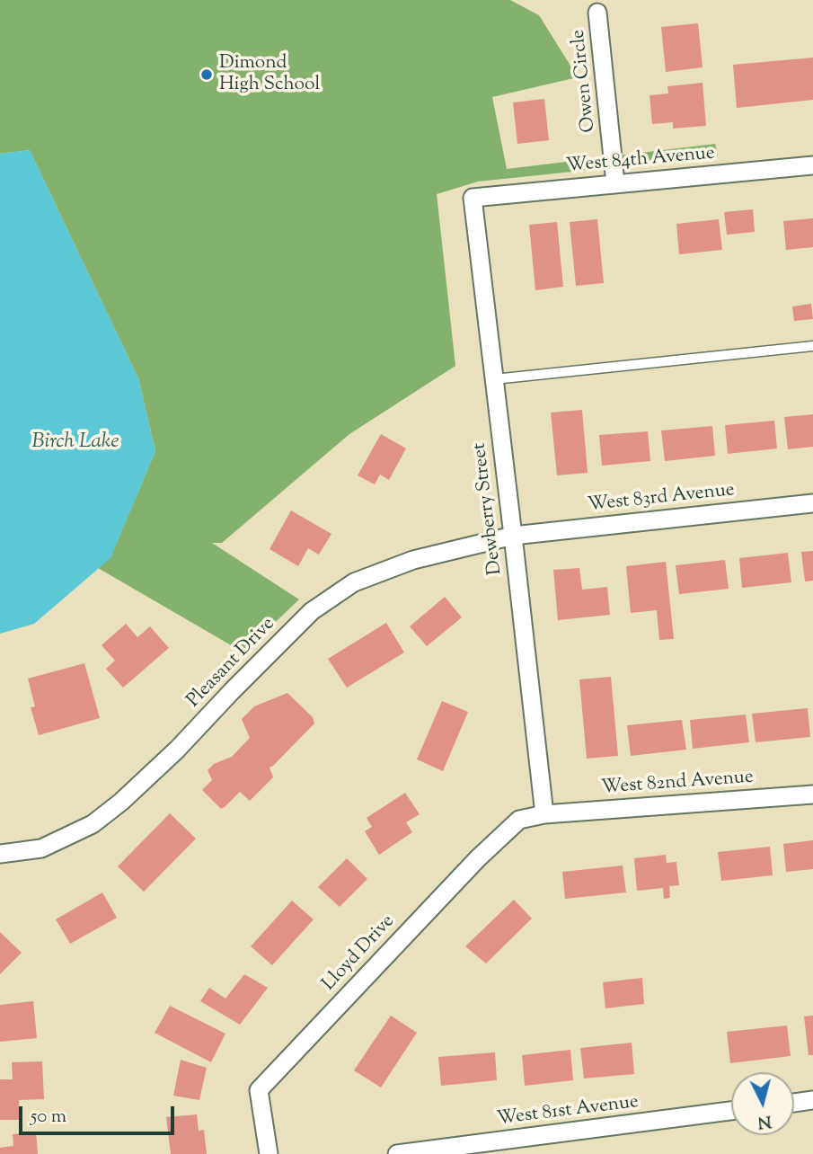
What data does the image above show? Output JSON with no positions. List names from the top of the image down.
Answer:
{
  "streets": {
    "street": [
      "Owen Circle",
      "West 84th Avenue",
      "West 83rd Avenue",
      "Dewberry Street",
      "Pleasant Drive",
      "West 82nd Avenue",
      "Lloyd Drive",
      "West 81st Avenue"
    ]
  },
  "crossings": [
    ["Owen Circle", "West 84th Avenue"],
    ["West 84th Avenue", "Dewberry Street"],
    ["West 83rd Avenue", "Dewberry Street"],
    ["West 83rd Avenue", "Pleasant Drive"],
    ["Dewberry Street", "Pleasant Drive"],
    ["Dewberry Street", "West 82nd Avenue"],
    ["Dewberry Street", "Lloyd Drive"],
    ["West 82nd Avenue", "Lloyd Drive"]
  ],
  "water": ["Birch Lake"],
  "places": ["Dimond High School"],
  "scale_bar": "50 m",
  "north": "bottom"
}
